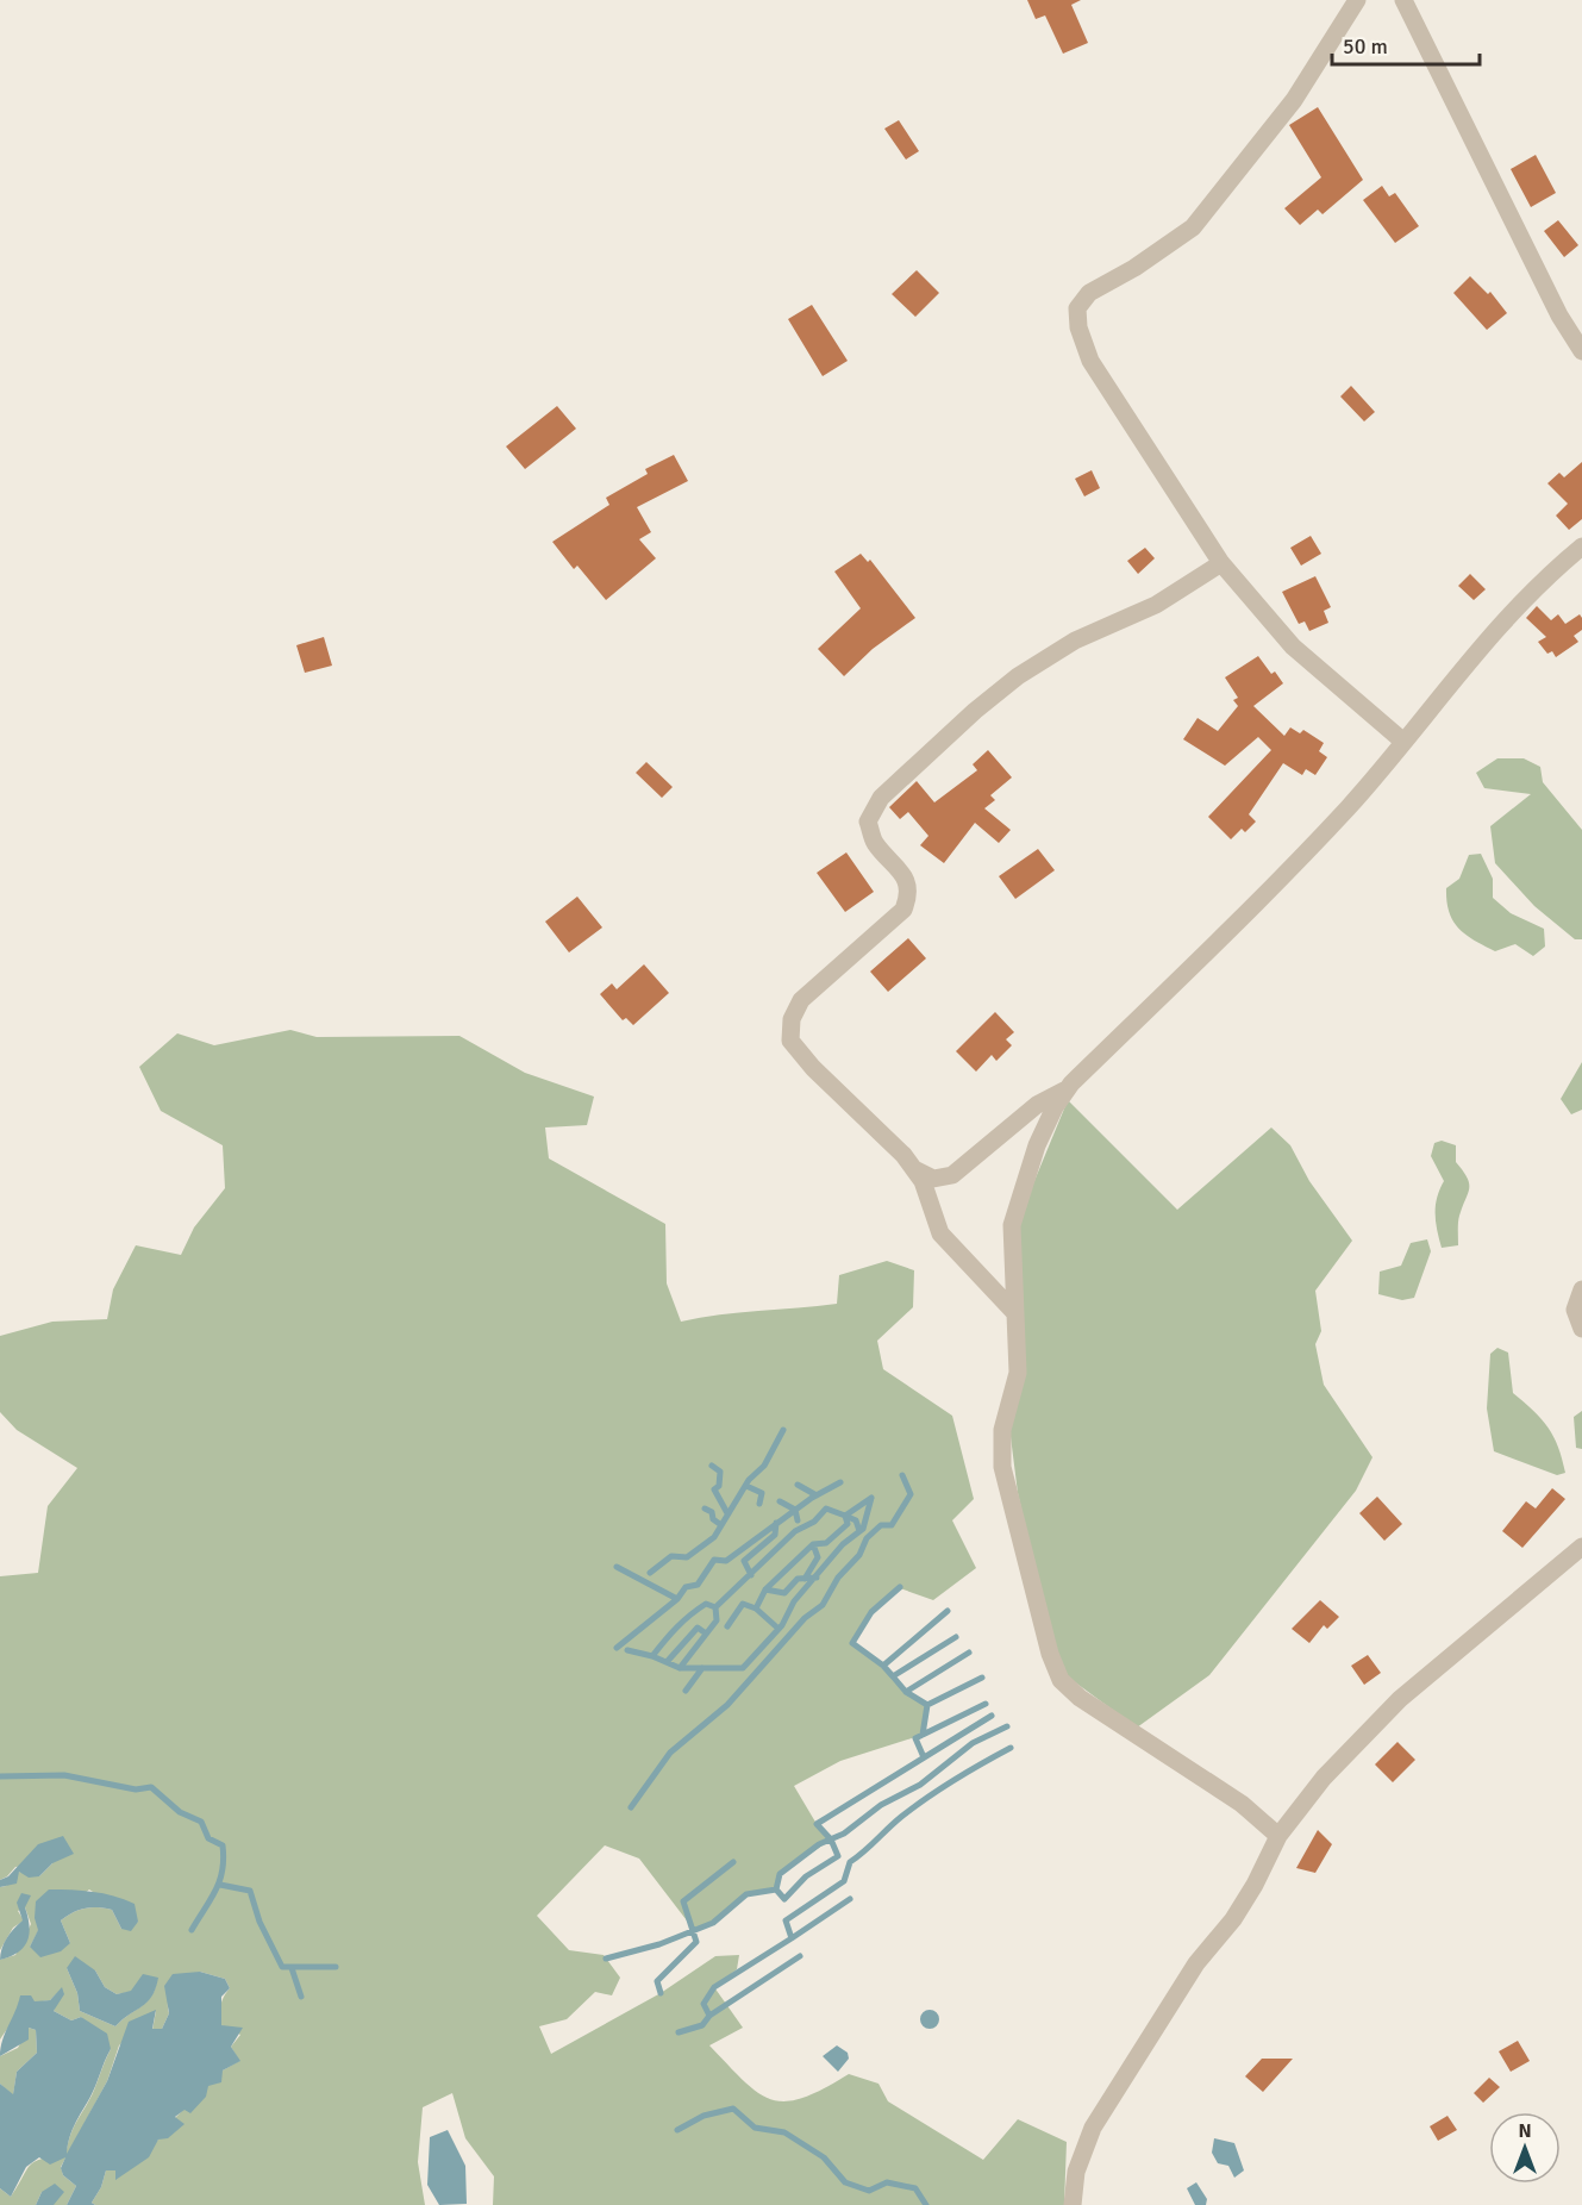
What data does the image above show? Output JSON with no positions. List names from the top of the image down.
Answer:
{
  "scale_bar": "50 m",
  "north": "top"
}
